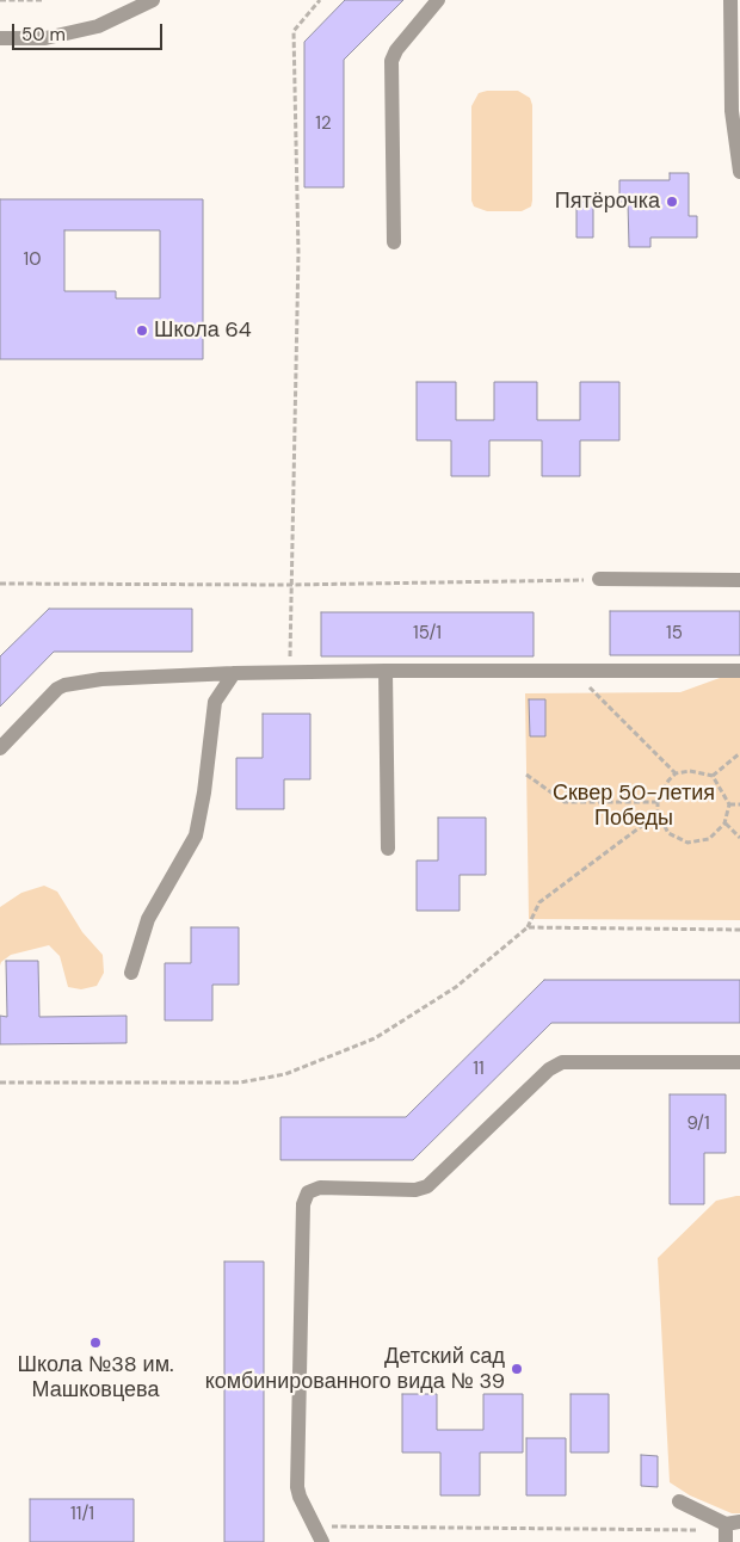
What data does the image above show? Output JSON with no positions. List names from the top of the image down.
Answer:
{
  "parks": ["Сквер 50-летия Победы"],
  "places": [
    "Пятёрочка",
    "Школа 64",
    "Школа №38 им. Машковцева",
    "Детский сад комбинированного вида № 39"
  ],
  "house_numbers": [
    "12",
    "10",
    "15/1",
    "15",
    "11",
    "9/1",
    "11/1"
  ],
  "scale_bar": "50 m"
}
